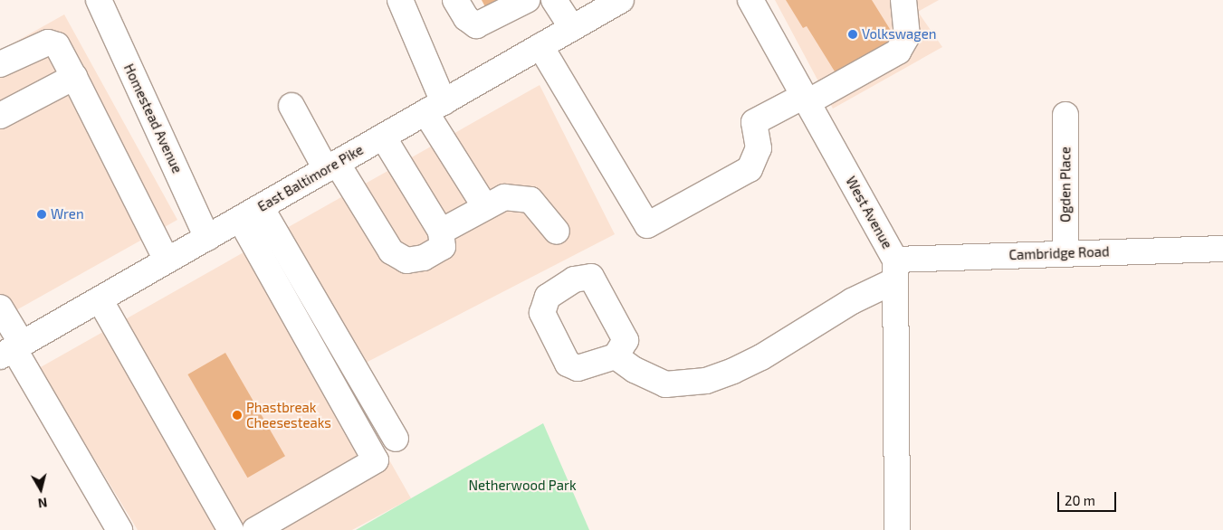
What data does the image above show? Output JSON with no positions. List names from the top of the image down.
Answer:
{
  "streets": {
    "street": [
      "Homestead Avenue",
      "East Baltimore Pike",
      "Ogden Place",
      "West Avenue",
      "Cambridge Road"
    ]
  },
  "crossings": [
    ["Homestead Avenue", "East Baltimore Pike"],
    ["Ogden Place", "Cambridge Road"],
    ["West Avenue", "Cambridge Road"]
  ],
  "parks": ["Netherwood Park"],
  "places": ["Volkswagen", "Wren", "Phastbreak Cheesesteaks"],
  "scale_bar": "20 m",
  "north": "bottom"
}
